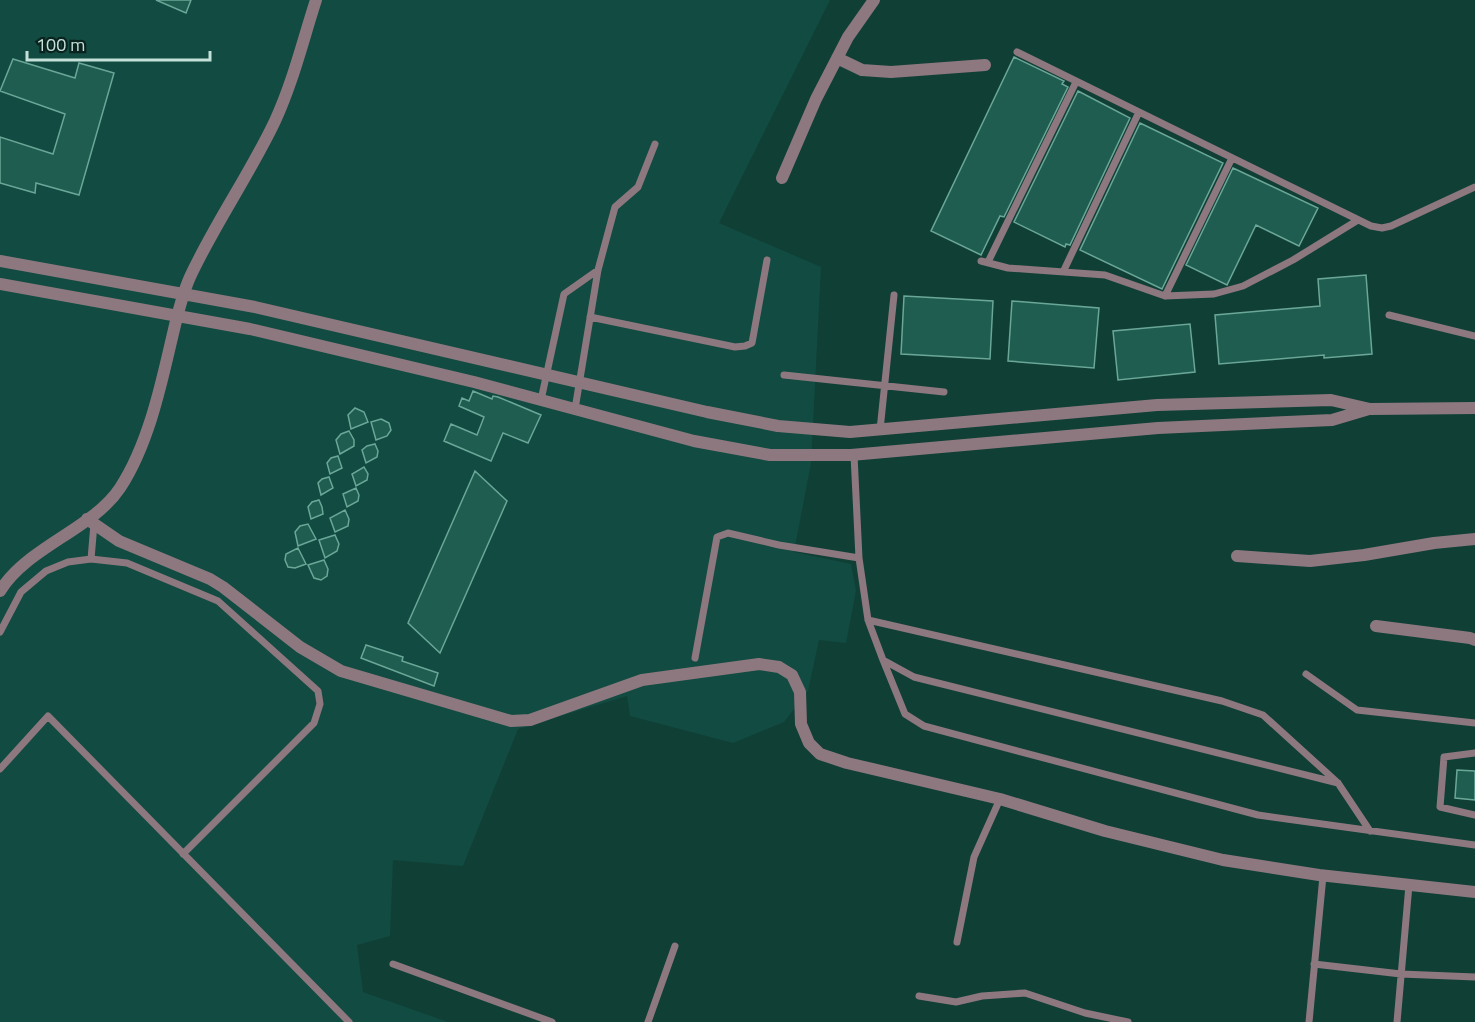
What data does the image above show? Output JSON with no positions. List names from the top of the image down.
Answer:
{
  "scale_bar": "100 m"
}
